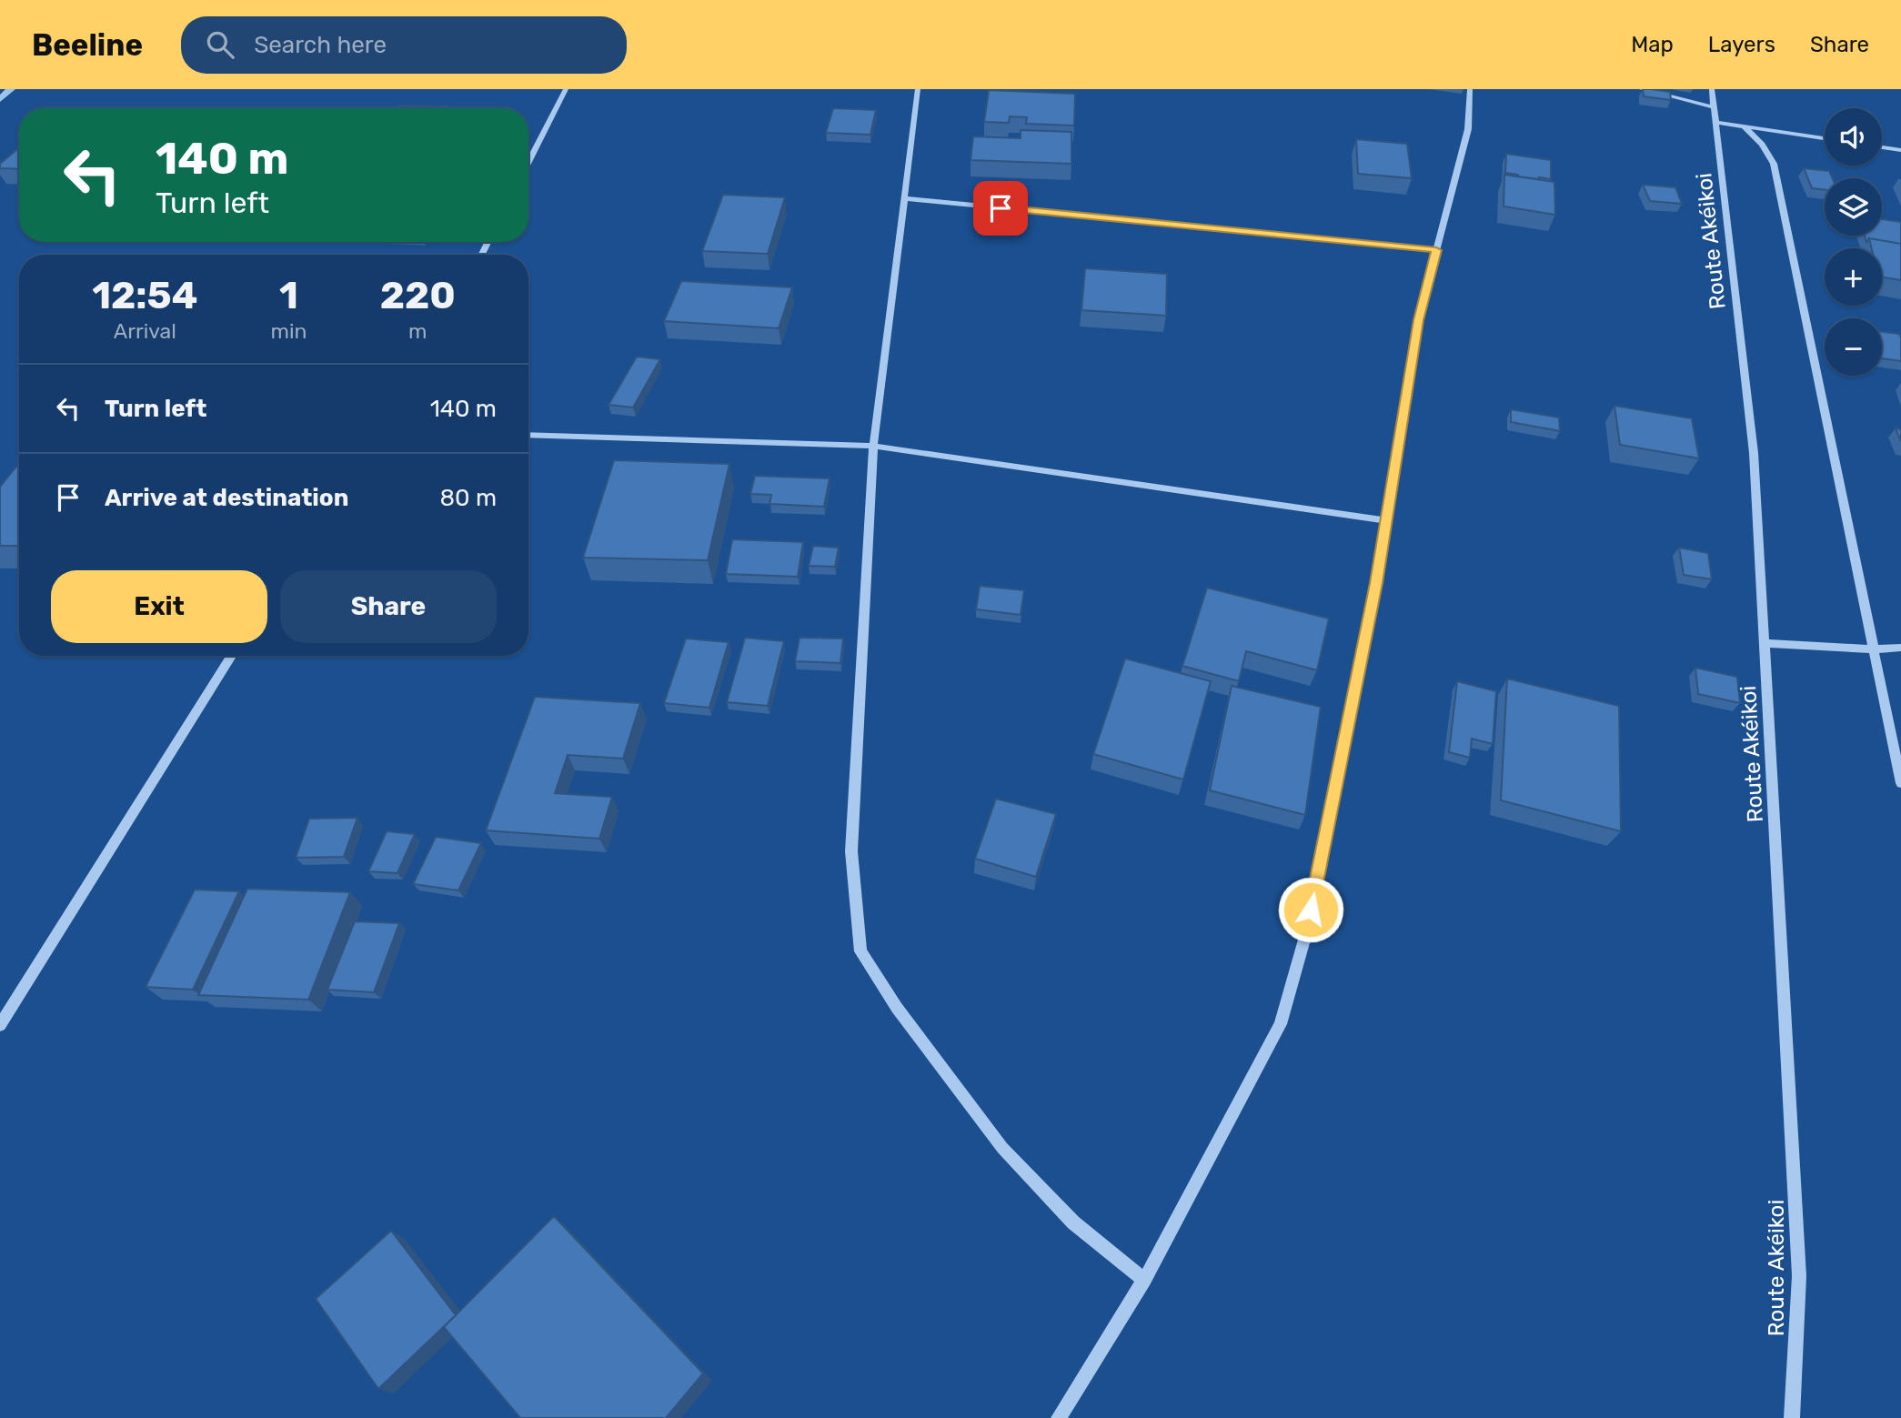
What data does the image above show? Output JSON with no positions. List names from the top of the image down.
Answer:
{
  "streets": {
    "street": ["Route Akéikoi"]
  },
  "page": {
    "header": "Beeline",
    "search": "Search here",
    "nav": ["Map", "Layers", "Share"],
    "map_buttons": ["+", "−"],
    "turn": ["140 m", "Turn left"],
    "eta": [
      "12:54",
      "Arrival",
      "1",
      "min",
      "220",
      "m"
    ],
    "list": [
      {
        "name": "Turn left",
        "value": "140 m"
      },
      {
        "name": "Arrive at destination",
        "value": "80 m"
      }
    ],
    "buttons": ["Exit", "Share"]
  }
}
